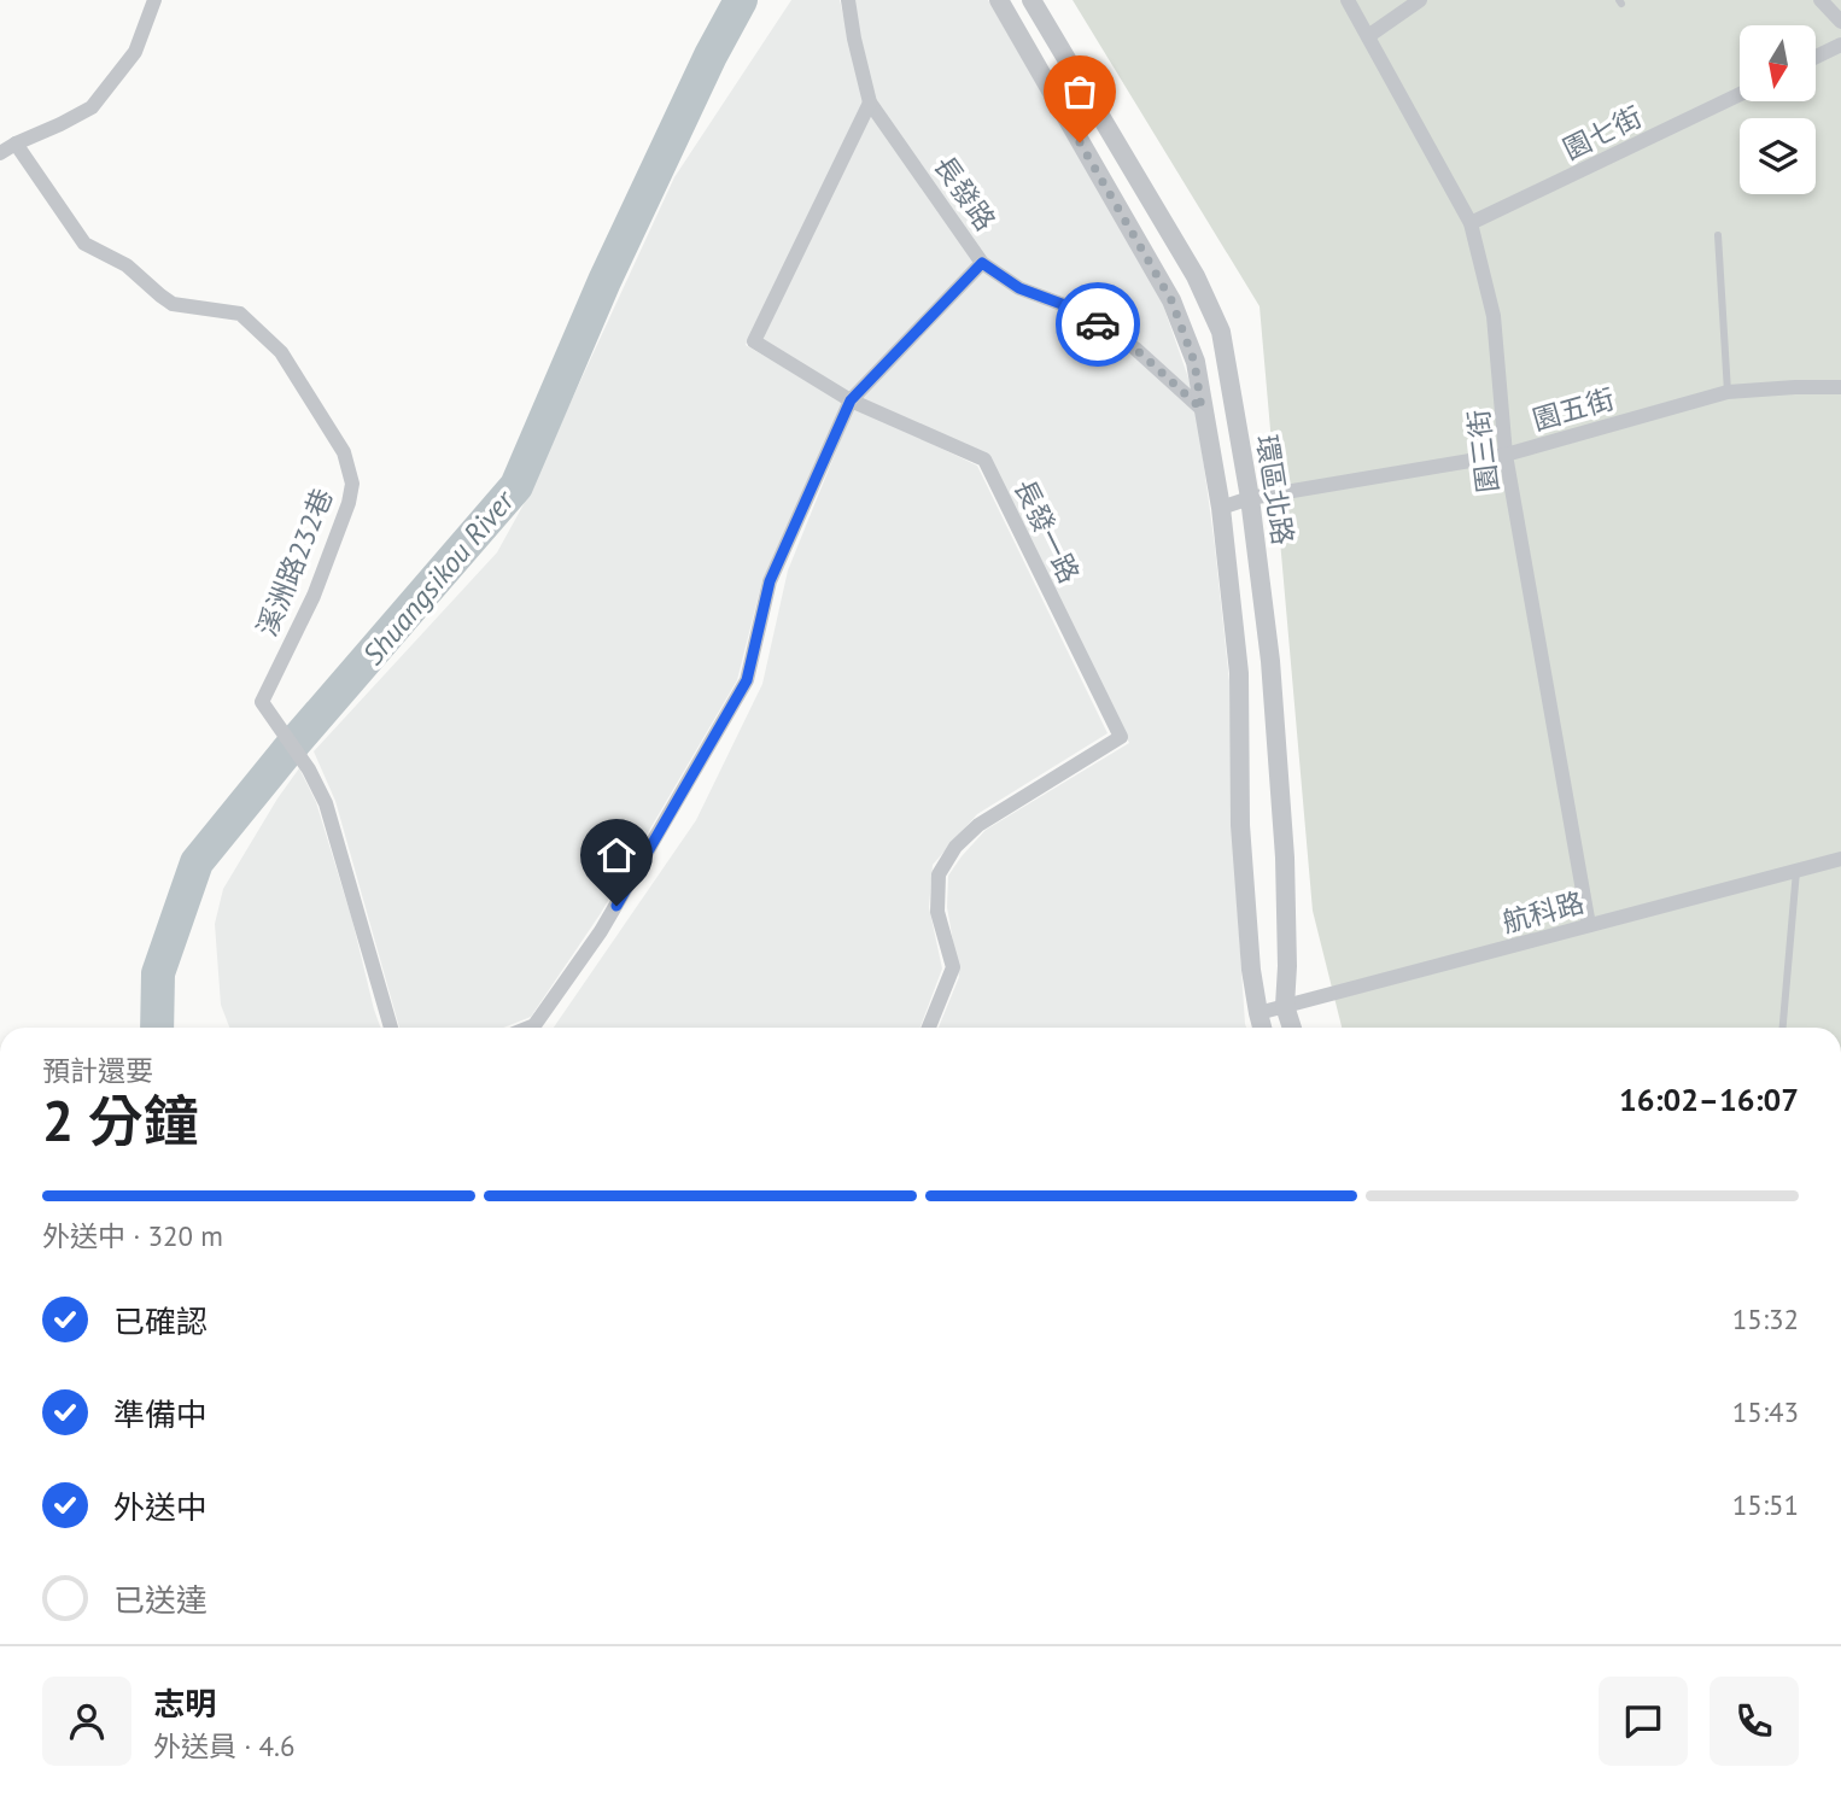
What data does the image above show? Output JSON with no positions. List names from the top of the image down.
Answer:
{
  "streets": {
    "street": [
      "園七街",
      "長發路",
      "園五街",
      "園三街",
      "環區北路",
      "長發一路",
      "溪洲路232巷",
      "航科路"
    ]
  },
  "crossings": [
    ["園七街", "園三街"],
    ["長發路", "長發一路"],
    ["園五街", "園三街"],
    ["園五街", "環區北路"],
    ["園三街", "航科路"],
    ["環區北路", "航科路"]
  ],
  "water": ["Shuangsikou River"],
  "north": "bottom",
  "page": {
    "heading": ["2 分鐘", "預計還要", "16:02–16:07"],
    "panel": ["志明", "外送員 · 4.6"],
    "bar": "外送中 · 320 m",
    "list": [
      ["已確認", "15:32"],
      ["準備中", "15:43"],
      ["外送中", "15:51"],
      "已送達"
    ]
  }
}
